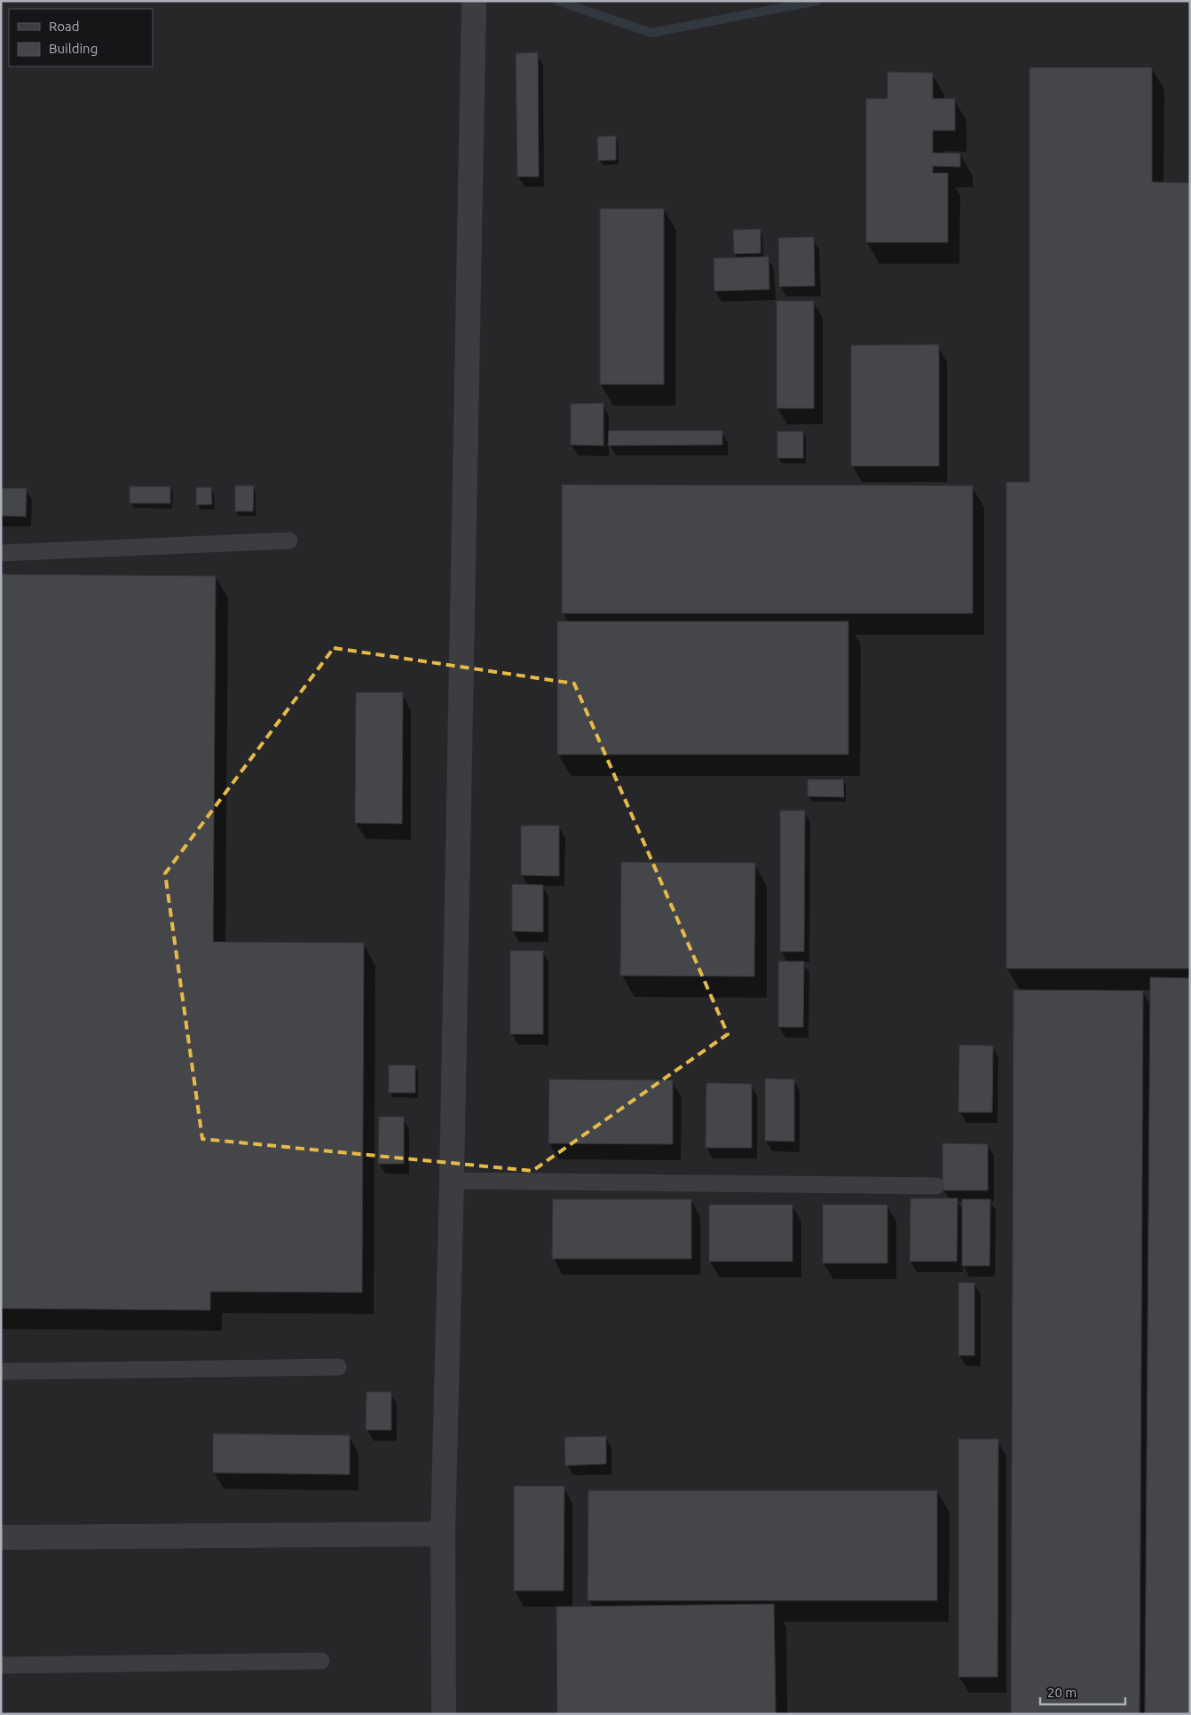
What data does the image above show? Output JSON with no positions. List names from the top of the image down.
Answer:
{
  "legend": ["Road", "Building"],
  "scale_bar": "20 m"
}
